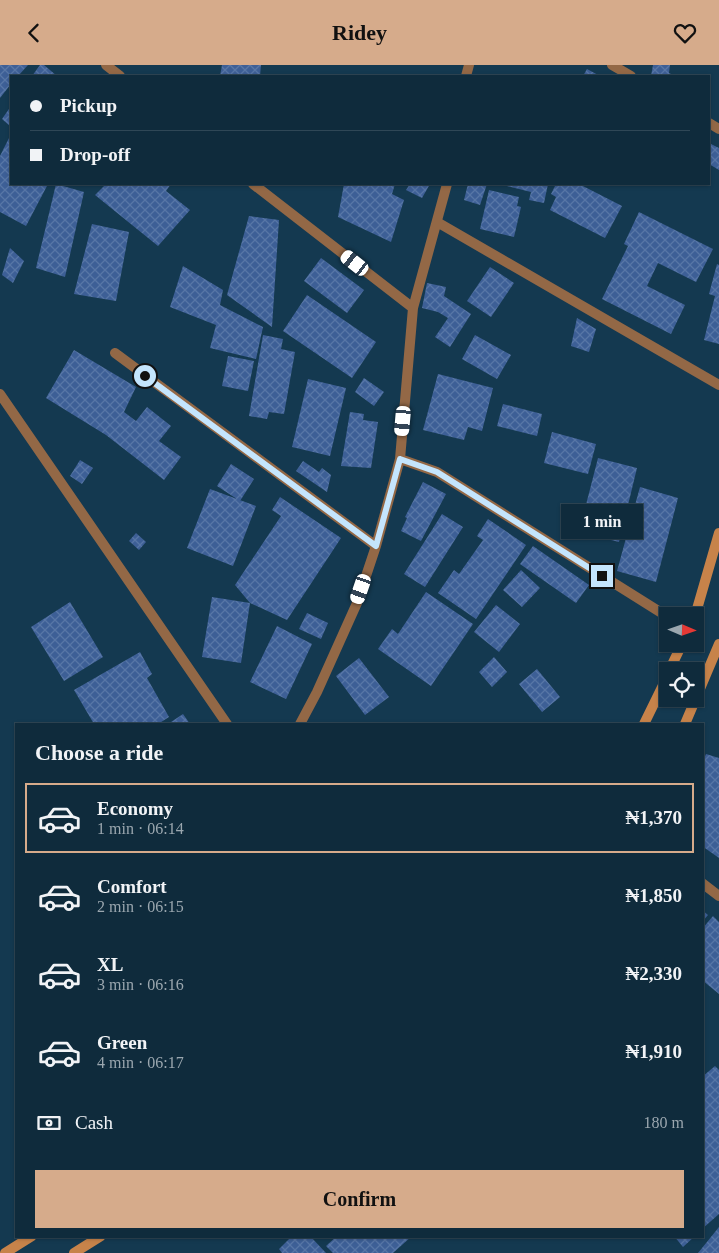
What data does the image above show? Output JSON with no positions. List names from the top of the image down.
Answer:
{
  "north": "right",
  "page": {
    "header": "Ridey",
    "banner": ["Pickup", "Drop-off"],
    "bubble": "1 min",
    "heading": "Choose a ride",
    "list": [
      {
        "name": "Economy",
        "note": "1 min · 06:14",
        "value": "₦1,370"
      },
      {
        "name": "Comfort",
        "note": "2 min · 06:15",
        "value": "₦1,850"
      },
      {
        "name": "XL",
        "note": "3 min · 06:16",
        "value": "₦2,330"
      },
      {
        "name": "Green",
        "note": "4 min · 06:17",
        "value": "₦1,910"
      }
    ],
    "pay": ["Cash", "180 m"],
    "buttons": "Confirm"
  }
}
